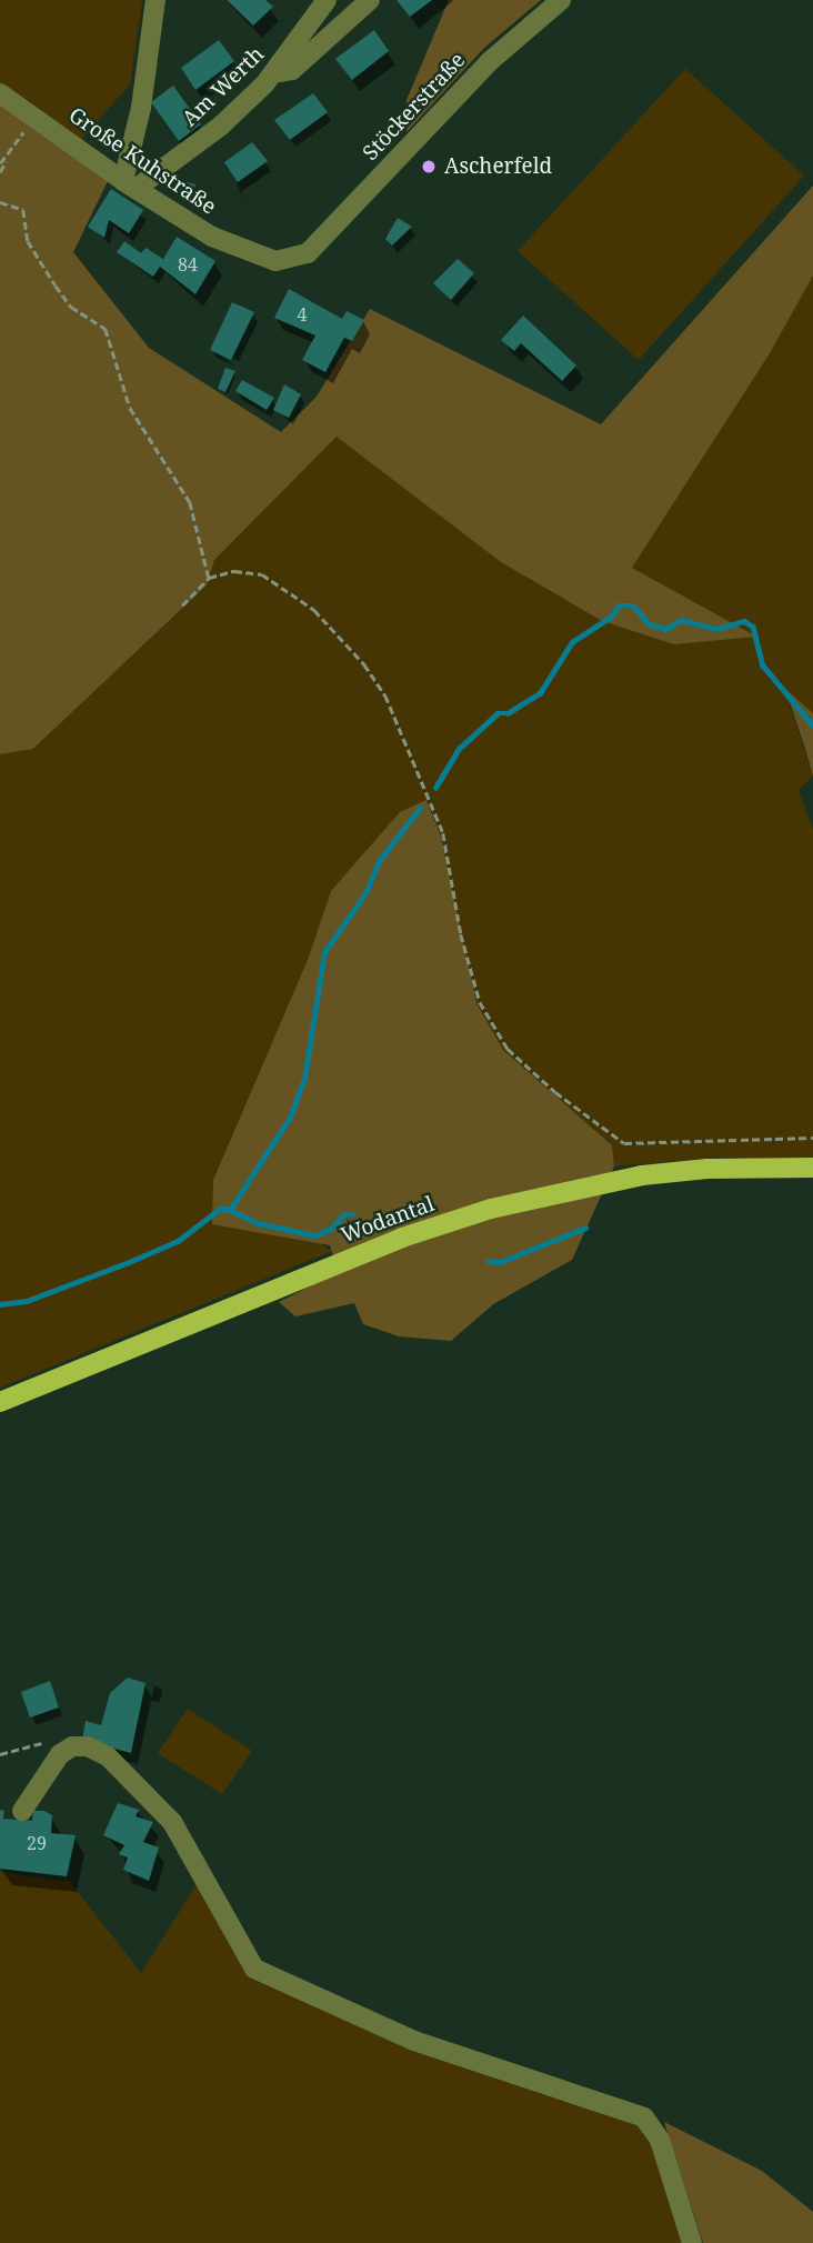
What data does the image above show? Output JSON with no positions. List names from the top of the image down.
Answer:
{
  "streets": {
    "main road": ["Wodantal"],
    "street": ["Am Werth", "Stöckerstraße", "Große Kuhstraße"]
  },
  "crossings": [
    ["Am Werth", "Große Kuhstraße"],
    ["Stöckerstraße", "Große Kuhstraße"]
  ],
  "places": ["Ascherfeld"],
  "house_numbers": ["84", "4", "29"]
}
